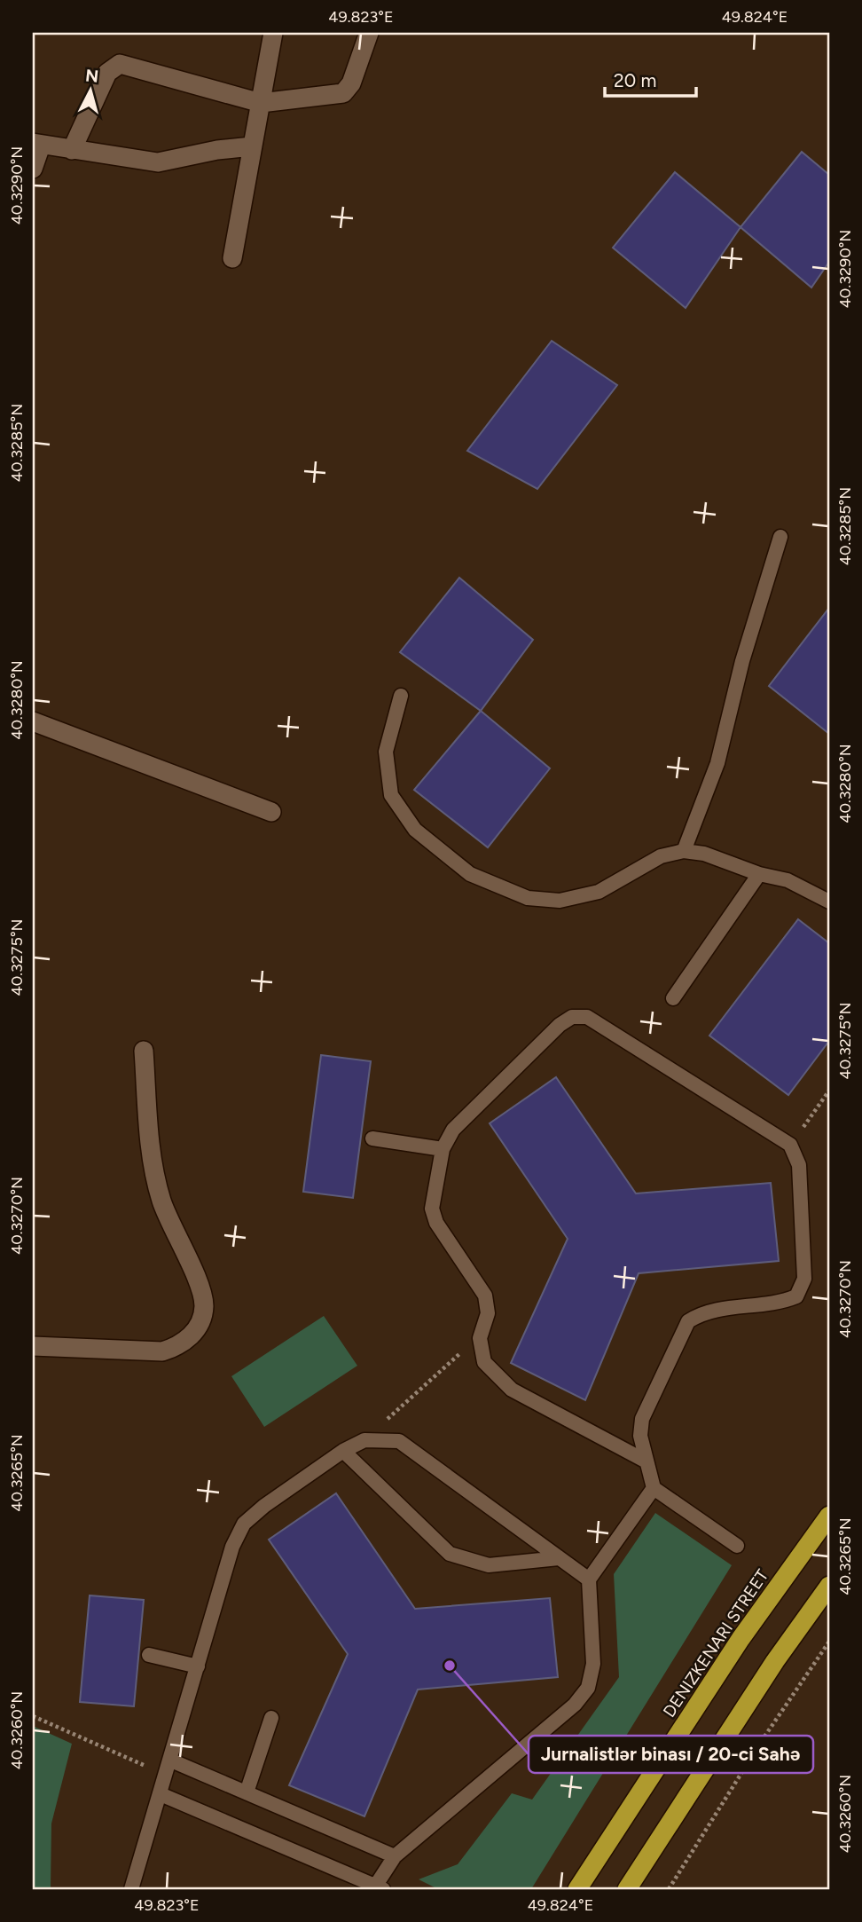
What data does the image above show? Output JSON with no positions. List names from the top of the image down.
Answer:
{
  "streets": {
    "highway": ["DENIZKENARI STREET"]
  },
  "places": ["Jurnalistlər binası / 20-ci Sahə"],
  "scale_bar": "20 m",
  "north": "top",
  "coordinates": [
    "49.823°E",
    "49.824°E",
    "40.3290°N",
    "40.3285°N",
    "40.3280°N",
    "40.3275°N",
    "40.3270°N",
    "40.3265°N",
    "40.3260°N"
  ]
}
